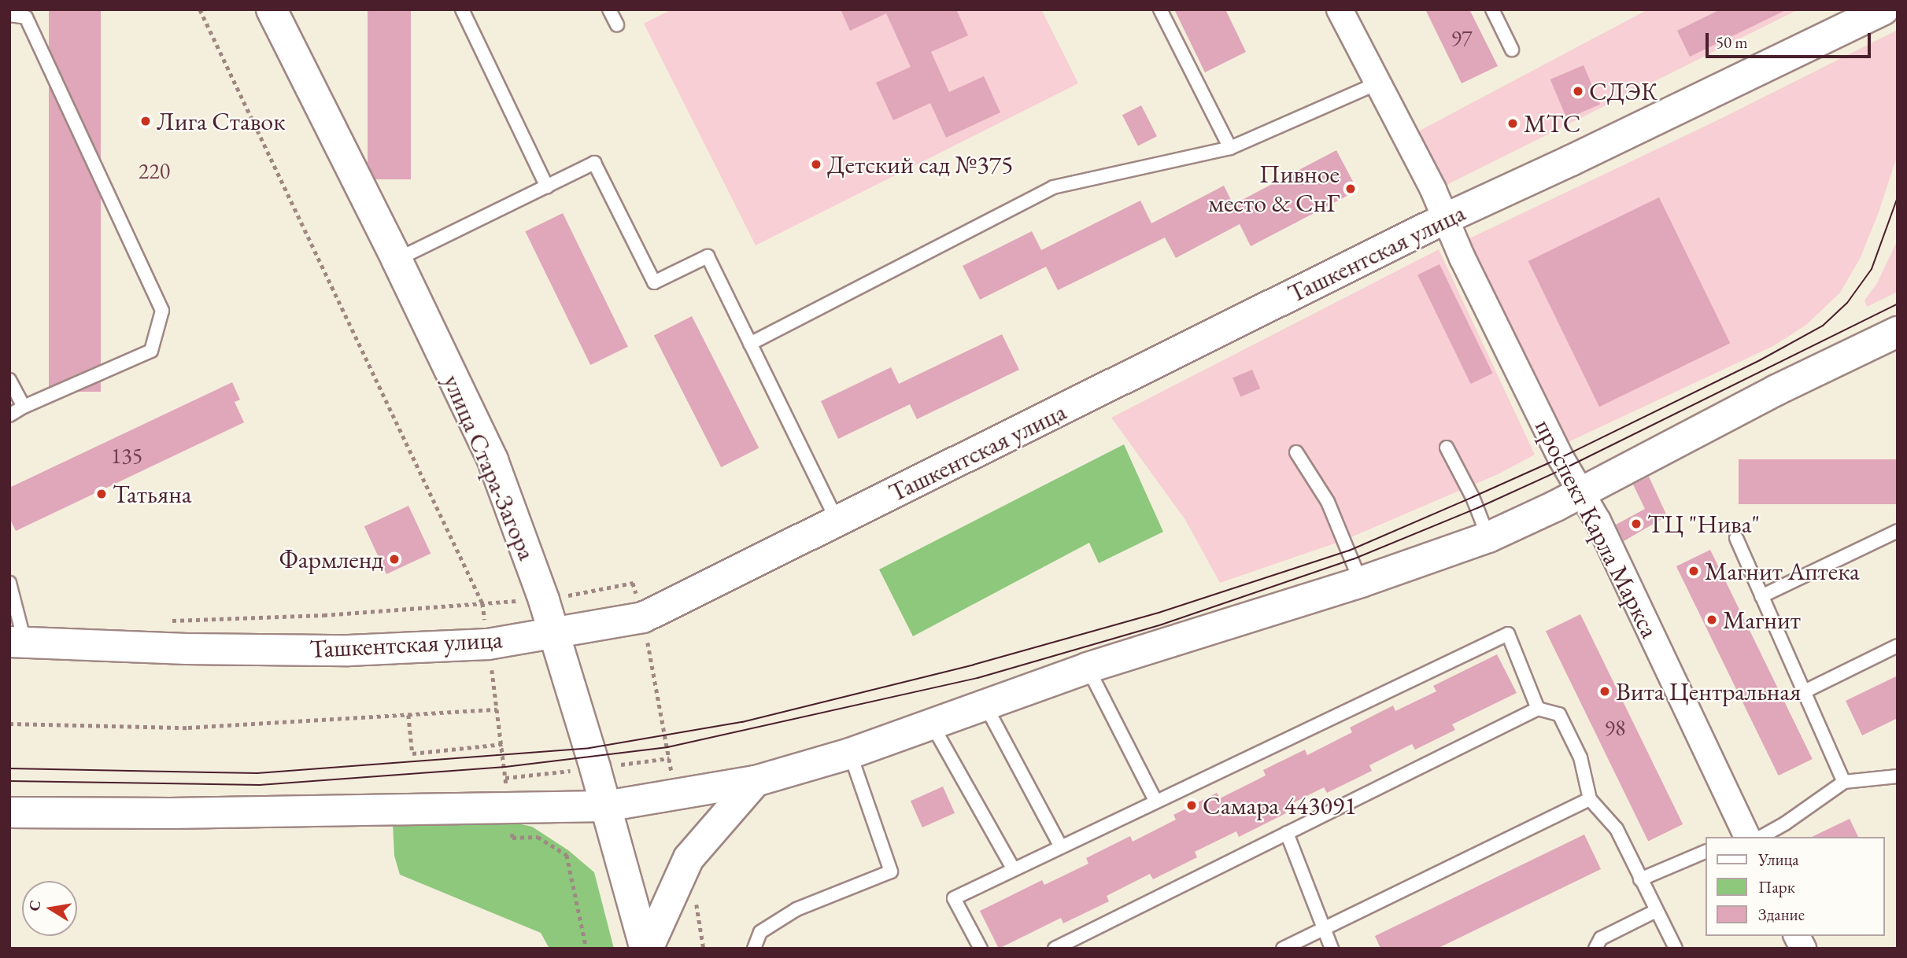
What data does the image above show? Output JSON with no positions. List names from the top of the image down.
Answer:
{
  "streets": {
    "main road": ["Ташкентская улица", "улица Стара-Загора"],
    "street": ["проспект Карла Маркса"]
  },
  "crossings": [
    ["Ташкентская улица", "улица Стара-Загора"],
    ["Ташкентская улица", "проспект Карла Маркса"]
  ],
  "places": [
    "СДЭК",
    "Лига Ставок",
    "МТС",
    "Детский сад №375",
    "Пивное место & СнГ",
    "Татьяна",
    "ТЦ \"Нива\"",
    "Фармленд",
    "Магнит Аптека",
    "Магнит",
    "Вита Центральная",
    "Самара 443091"
  ],
  "house_numbers": [
    "97",
    "220",
    "135",
    "98"
  ],
  "legend": ["Улица", "Парк", "Здание"],
  "scale_bar": "50 m",
  "north": "left"
}
